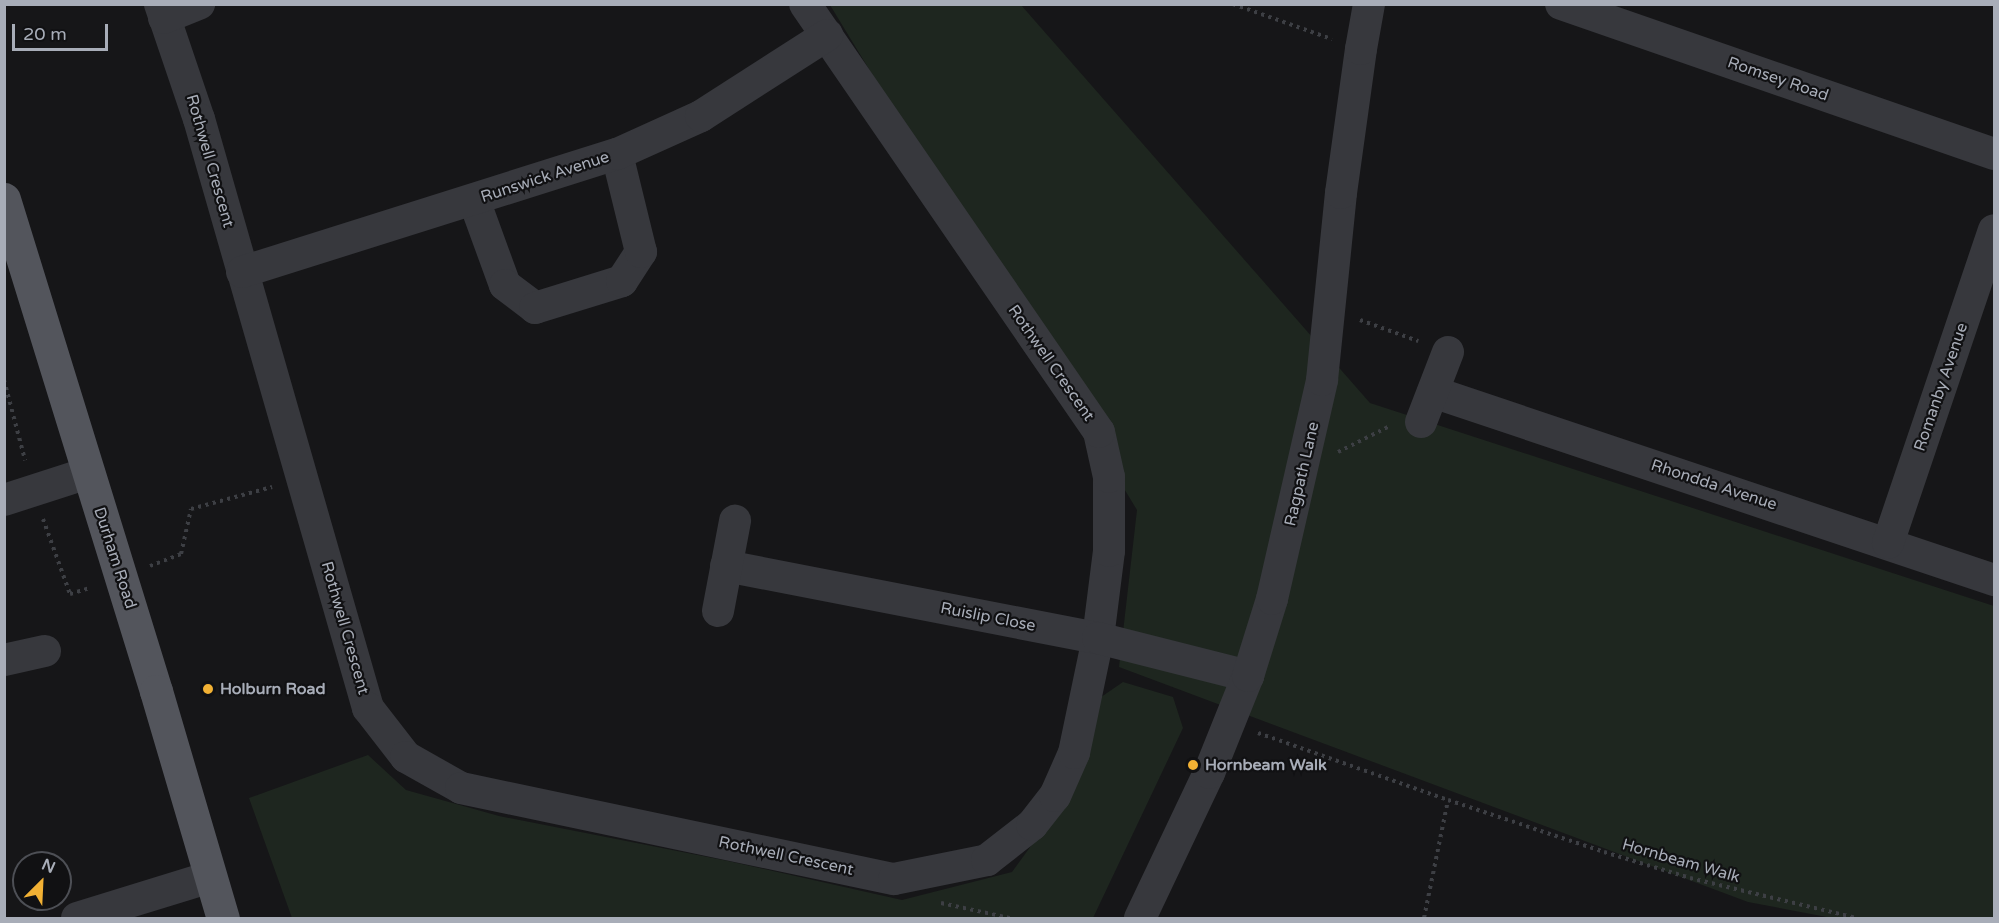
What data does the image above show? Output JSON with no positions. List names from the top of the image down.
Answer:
{
  "streets": {
    "main road": ["Durham Road"],
    "street": [
      "Romsey Road",
      "Rothwell Crescent",
      "Runswick Avenue",
      "Romanby Avenue",
      "Ragpath Lane",
      "Rhondda Avenue",
      "Ruislip Close"
    ],
    "path": ["Hornbeam Walk"]
  },
  "crossings": [
    ["Rothwell Crescent", "Runswick Avenue"],
    ["Rothwell Crescent", "Ruislip Close"],
    ["Romanby Avenue", "Rhondda Avenue"],
    ["Ragpath Lane", "Ruislip Close"],
    ["Ragpath Lane", "Hornbeam Walk"]
  ],
  "places": ["Holburn Road", "Hornbeam Walk"],
  "scale_bar": "20 m",
  "north": "top right"
}
